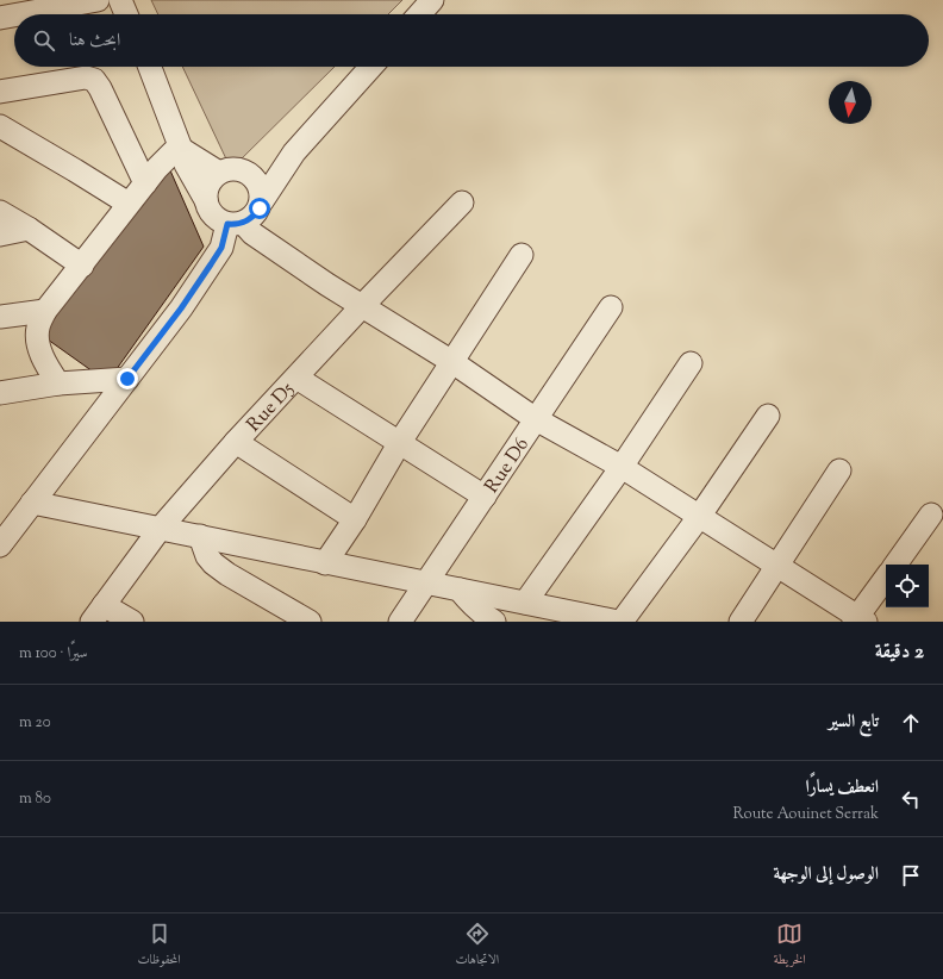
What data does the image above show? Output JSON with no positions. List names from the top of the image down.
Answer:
{
  "streets": {
    "street": ["Rue D5", "Rue D6"]
  },
  "north": "bottom",
  "page": {
    "search": "ابحث هنا",
    "heading": ["2 دقيقة", "سيرًا · 100 m"],
    "list": [
      ["تابع السير", "20 m"],
      ["انعطف يسارًا", "Route Aouinet Serrak", "80 m"],
      "الوصول إلى الوجهة"
    ],
    "nav": ["الخريطة", "الاتجاهات", "المحفوظات"]
  }
}
